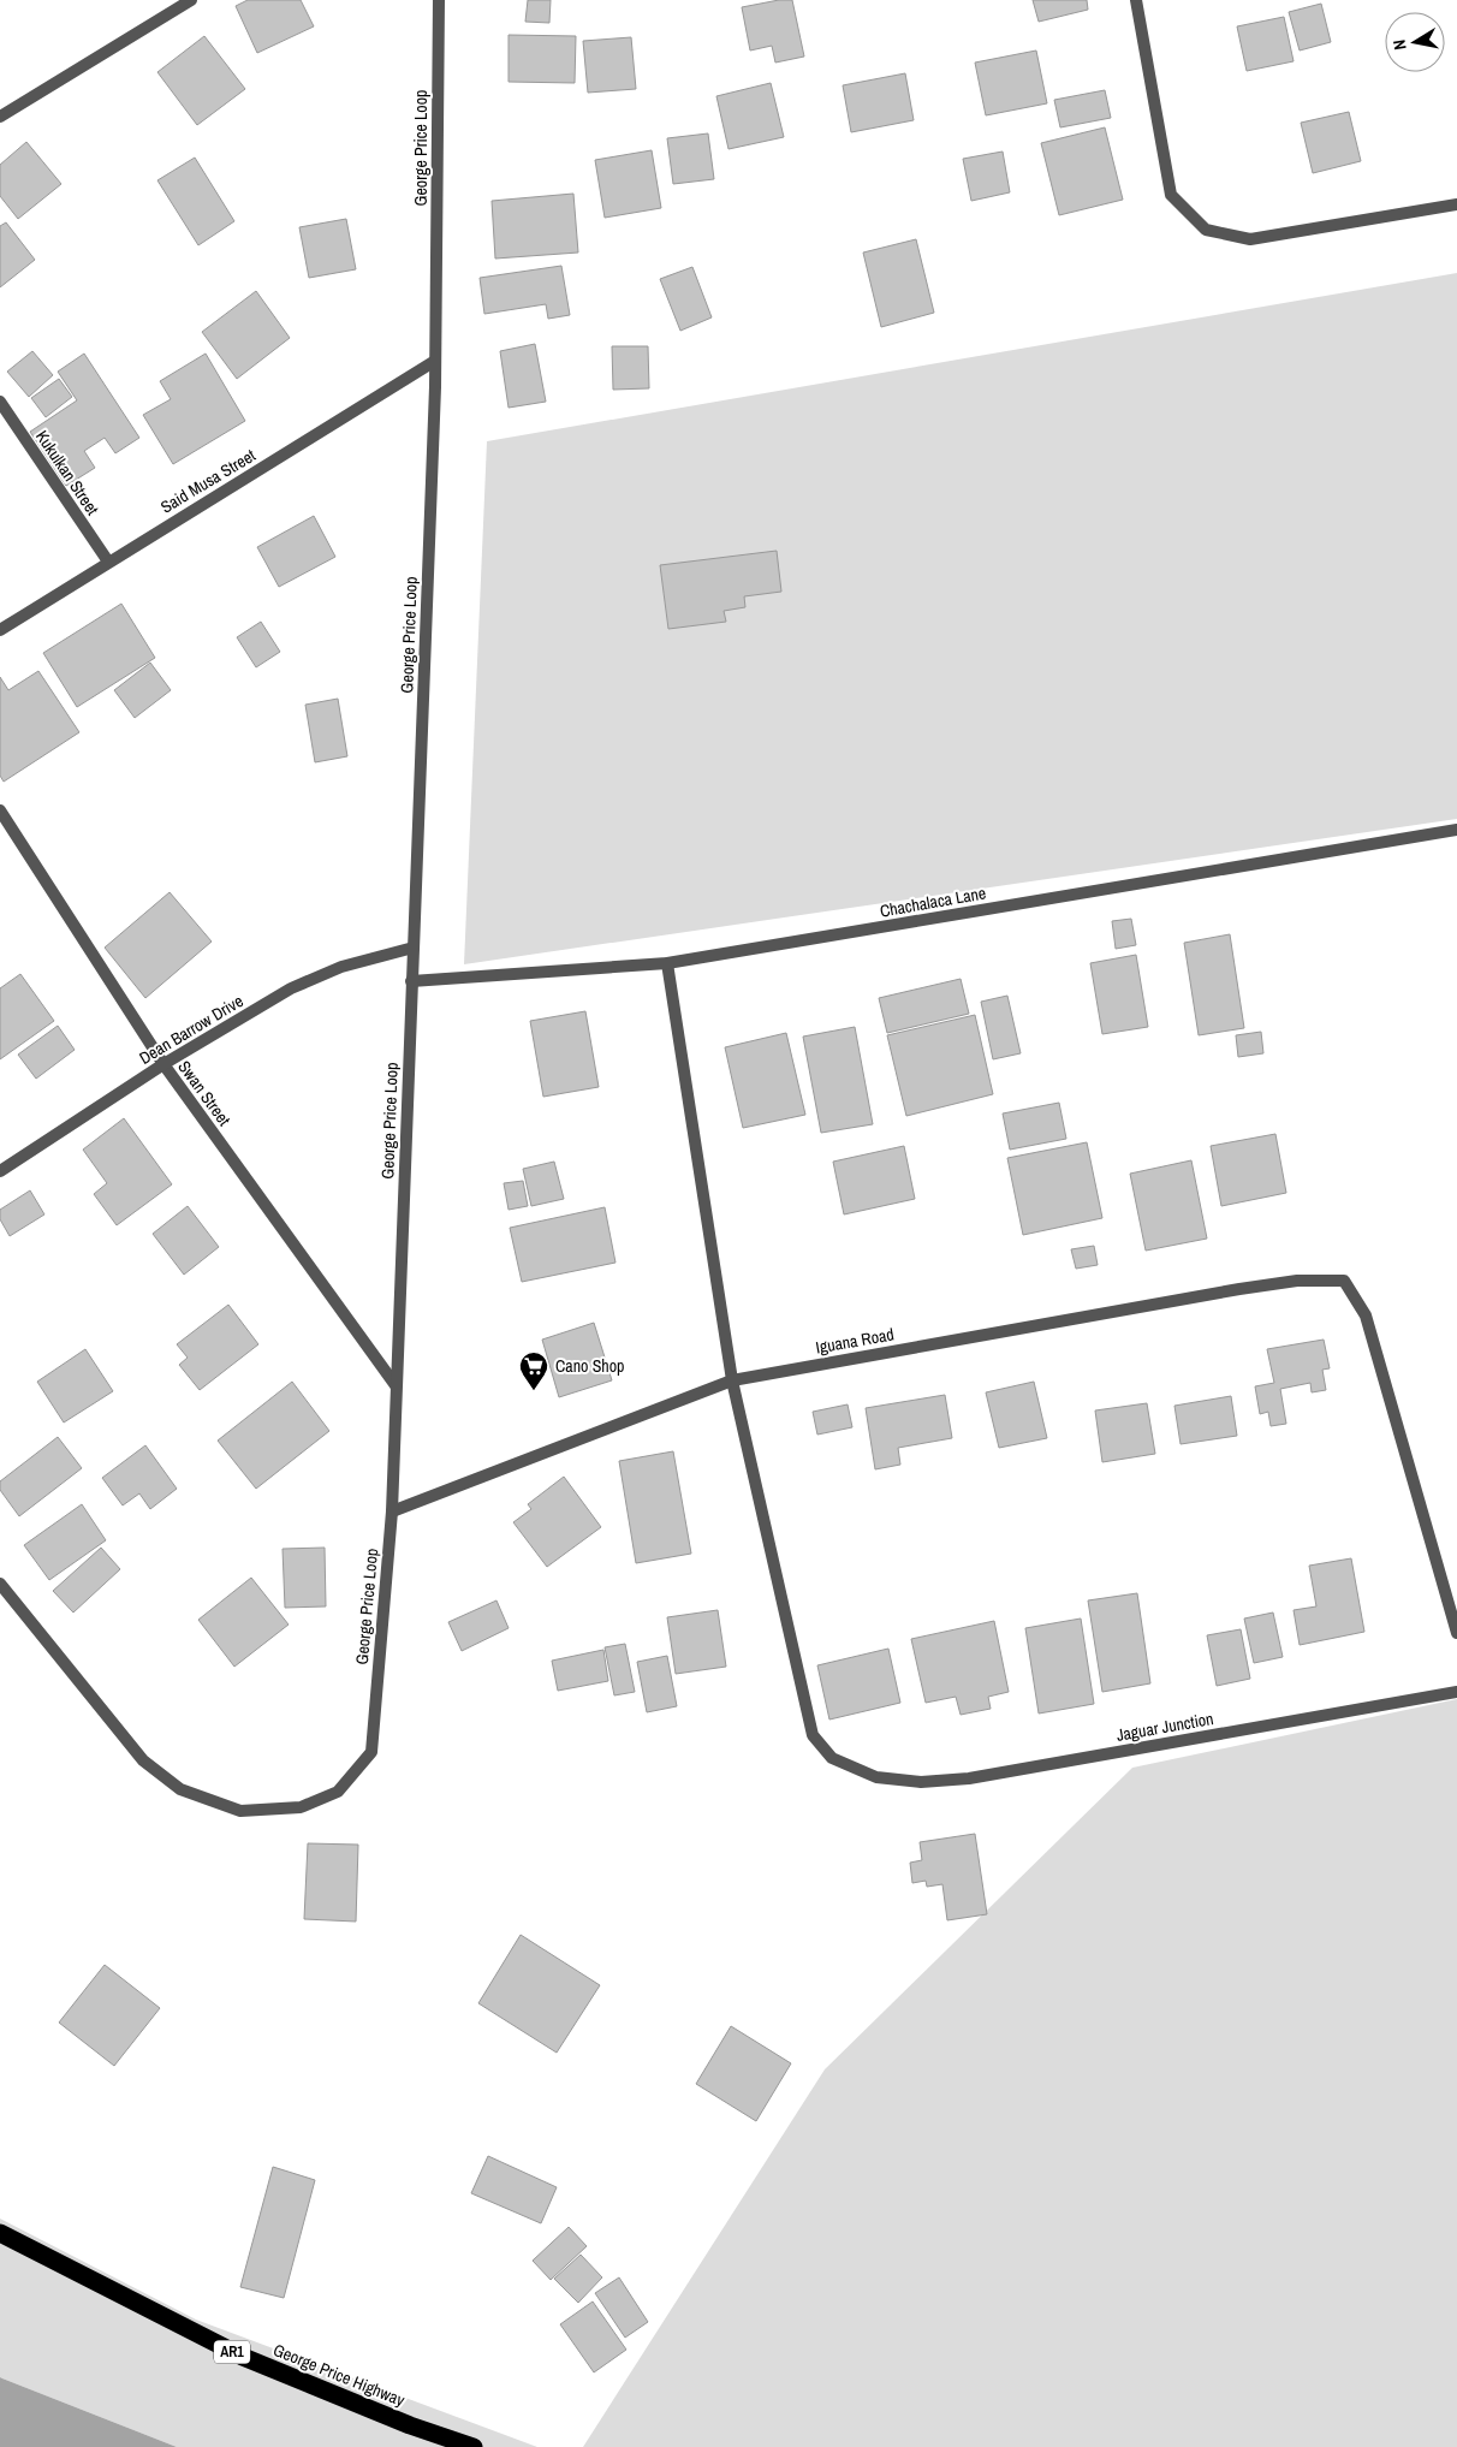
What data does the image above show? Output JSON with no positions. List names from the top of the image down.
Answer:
{
  "streets": {
    "highway": ["AR1", "George Price Highway"],
    "street": [
      "George Price Loop",
      "Kukulkan Street",
      "Said Musa Street",
      "Chachalaca Lane",
      "Dean Barrow Drive",
      "Swan Street",
      "Iguana Road",
      "Jaguar Junction"
    ]
  },
  "crossings": [
    ["George Price Loop", "Said Musa Street"],
    ["George Price Loop", "Chachalaca Lane"],
    ["George Price Loop", "Dean Barrow Drive"],
    ["George Price Loop", "Swan Street"],
    ["George Price Loop", "Iguana Road"],
    ["Kukulkan Street", "Said Musa Street"],
    ["Chachalaca Lane", "Jaguar Junction"],
    ["Dean Barrow Drive", "Swan Street"],
    ["Iguana Road", "Jaguar Junction"]
  ],
  "places": {
    "supermarket": ["Cano Shop"]
  },
  "north": "left"
}
